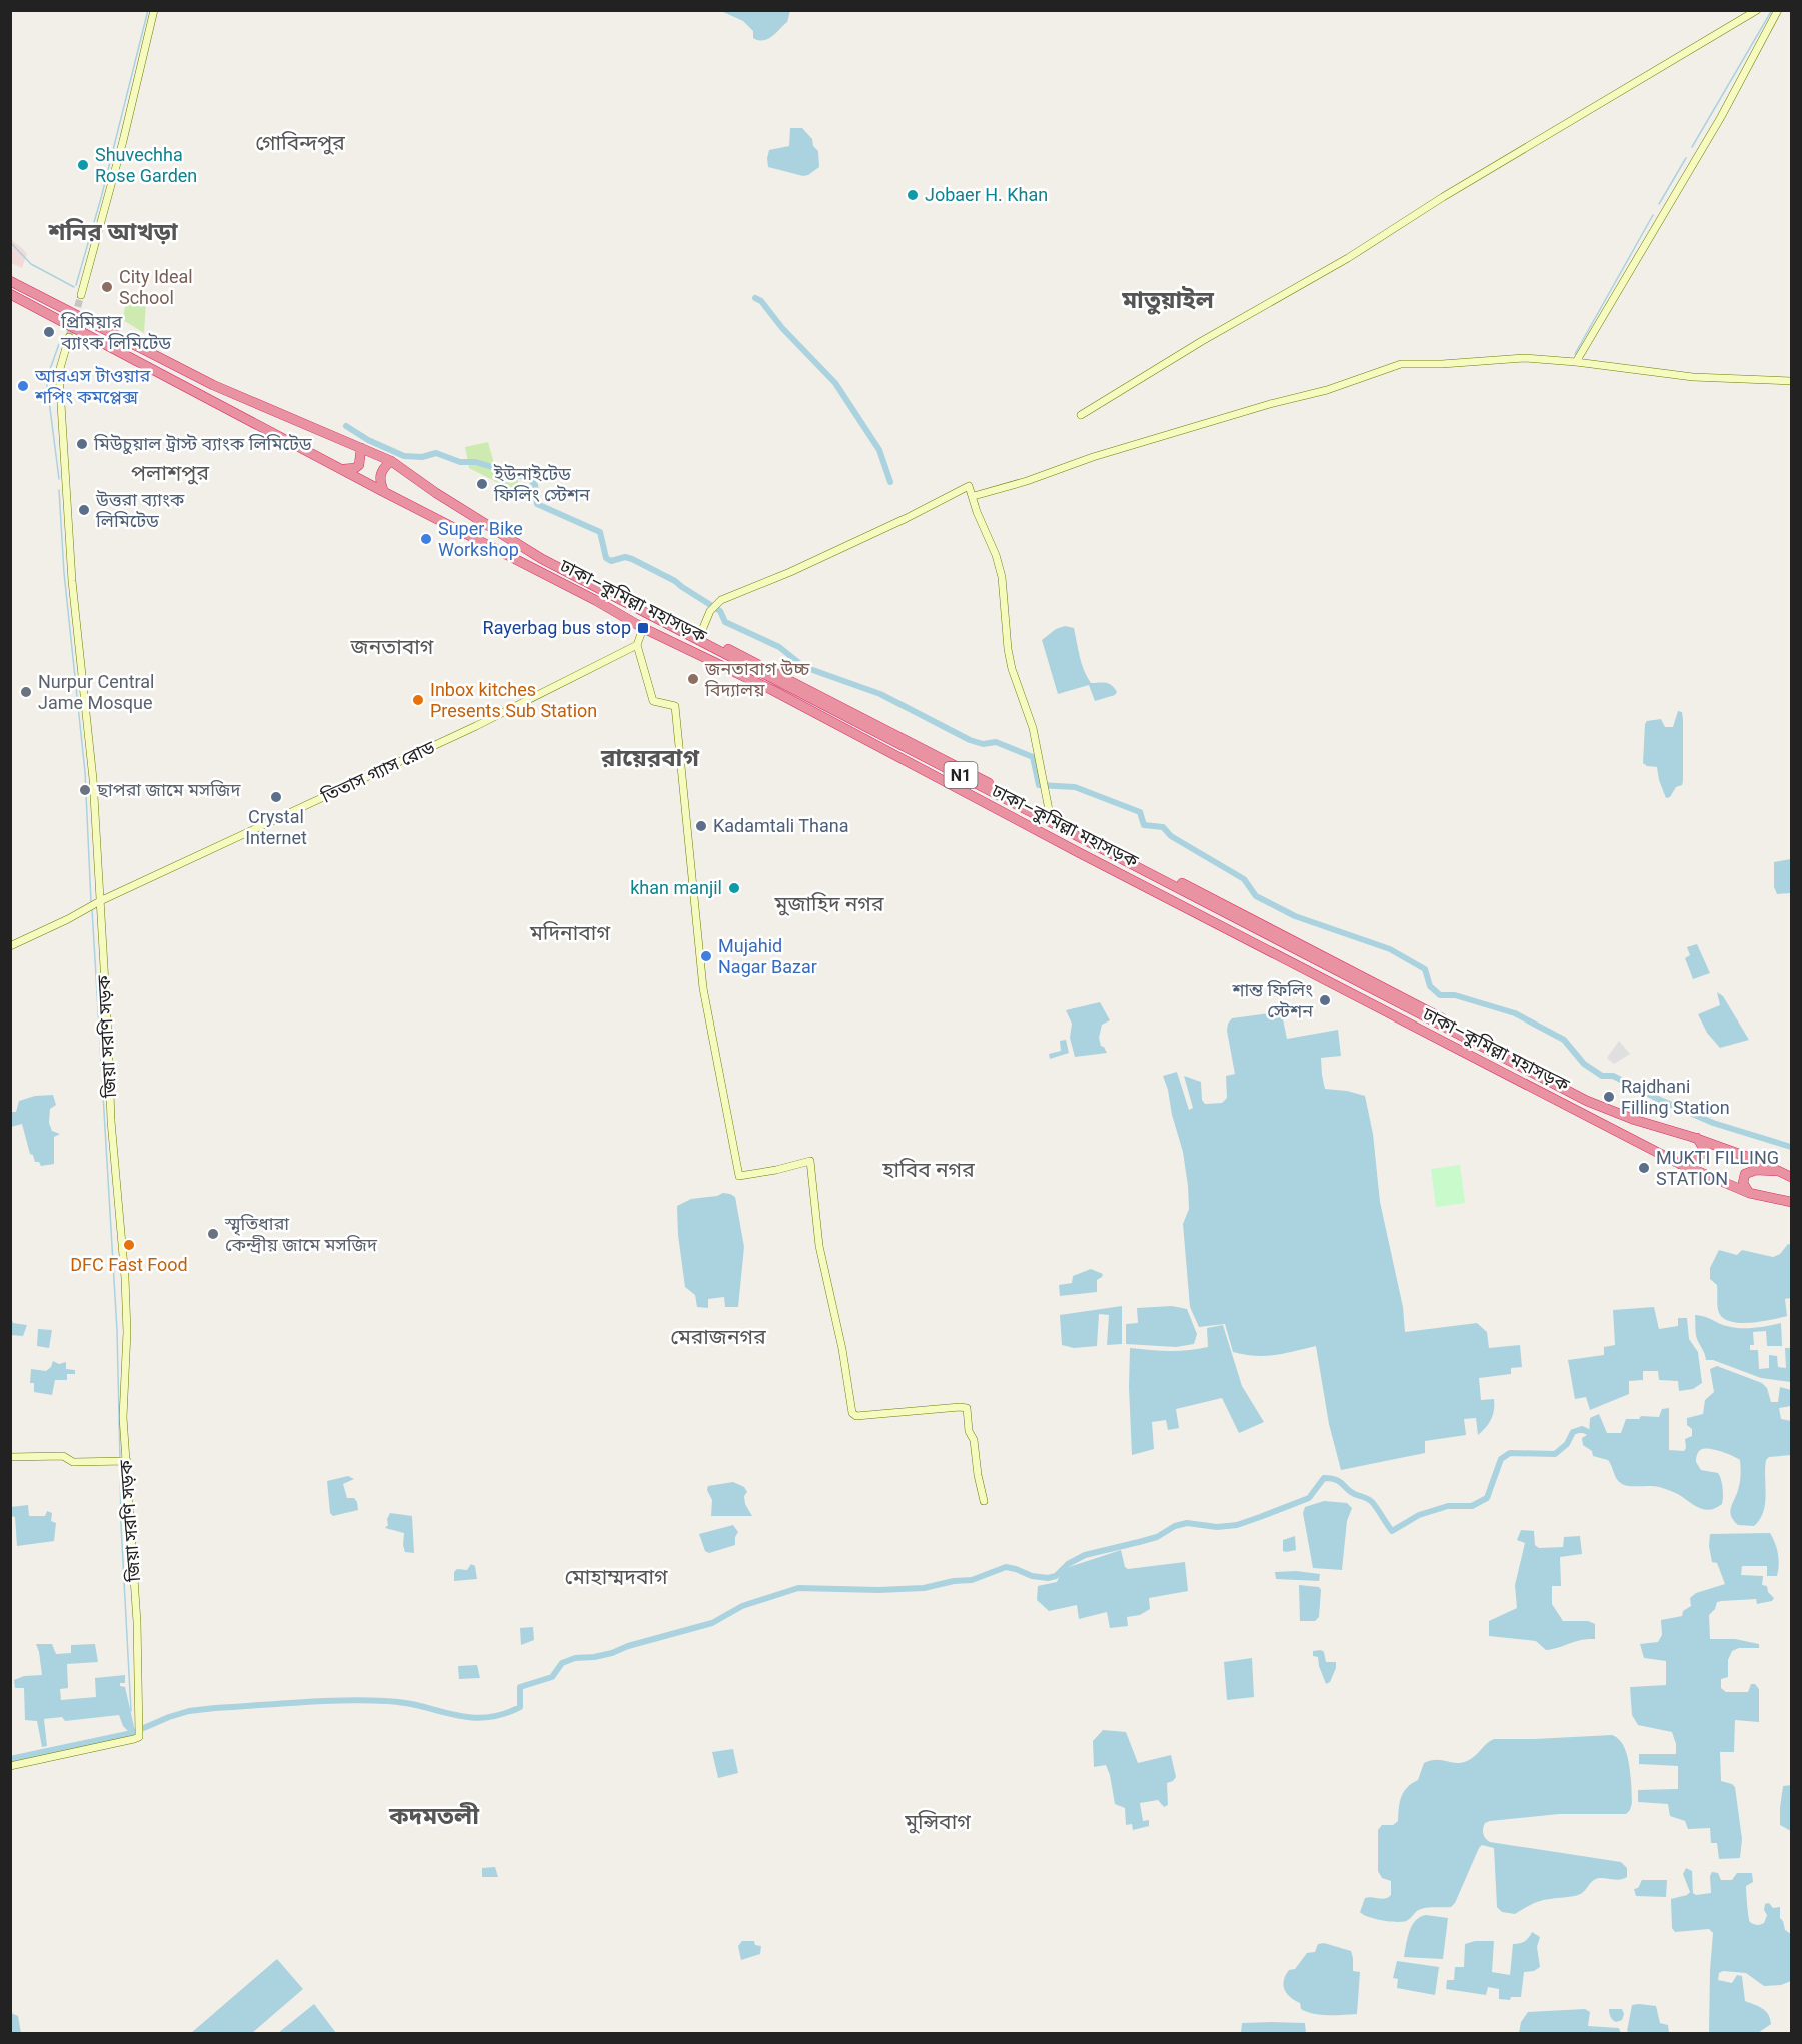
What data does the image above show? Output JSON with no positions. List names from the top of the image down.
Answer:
{
  "streets": {
    "highway": ["ঢাকা–কুমিল্লা মহাসড়ক", "N1"],
    "street": ["তিতাস গ্যাস রোড", "জিয়া সরণি সড়ক"]
  },
  "crossings": [
    ["তিতাস গ্যাস রোড", "জিয়া সরণি সড়ক"]
  ],
  "districts": [
    "গোবিন্দপুর",
    "শনির আখড়া",
    "মাতুয়াইল",
    "পলাশপুর",
    "জনতাবাগ",
    "রায়েরবাগ",
    "মুজাহিদ নগর",
    "মদিনাবাগ",
    "হাবিব নগর",
    "মেরাজনগর",
    "মোহাম্মদবাগ",
    "কদমতলী",
    "মুন্সিবাগ"
  ],
  "places": {
    "other": [
      "Shuvechha Rose Garden",
      "Jobaer H. Khan",
      "City Ideal School",
      "প্রিমিয়ার ব্যাংক লিমিটেড",
      "আরএস টাওয়ার শপিং কমপ্লেক্স",
      "মিউচুয়াল ট্রাস্ট ব্যাংক লিমিটেড",
      "ইউনাইটেড ফিলিং স্টেশন",
      "উত্তরা ব্যাংক লিমিটেড",
      "Super Bike Workshop",
      "জনতাবাগ উচ্চ বিদ্যালয়",
      "Nurpur Central Jame Mosque",
      "Inbox kitches Presents Sub Station",
      "ছাপরা জামে মসজিদ",
      "Crystal Internet",
      "Kadamtali Thana",
      "khan manjil",
      "Mujahid Nagar Bazar",
      "শান্ত ফিলিং স্টেশন",
      "Rajdhani Filling Station",
      "MUKTI FILLING STATION",
      "স্মৃতিধারা কেন্দ্রীয় জামে মসজিদ",
      "DFC Fast Food"
    ],
    "transit": ["Rayerbag bus stop"]
  }
}
